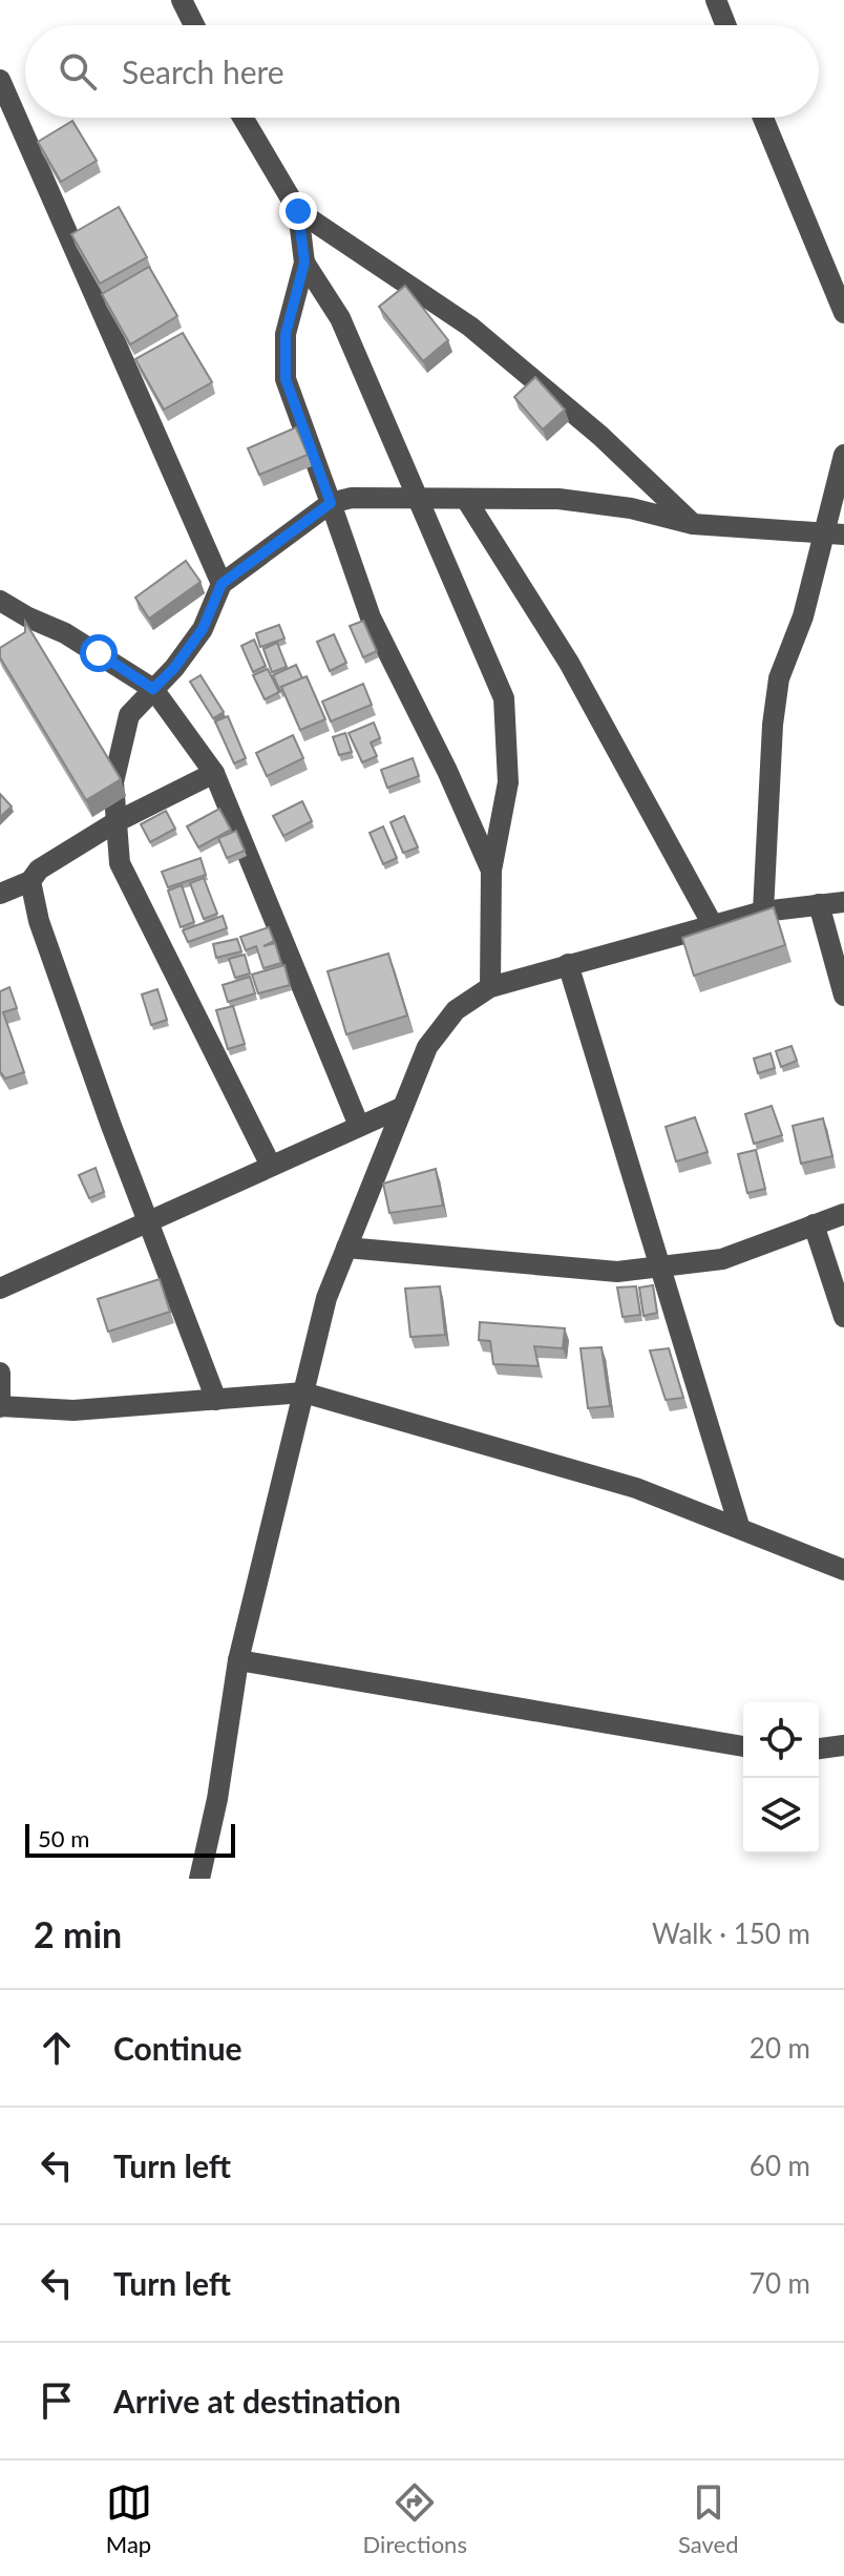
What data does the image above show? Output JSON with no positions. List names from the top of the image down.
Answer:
{
  "scale_bar": "50 m",
  "page": {
    "search": "Search here",
    "scale": "50 m",
    "heading": ["2 min", "Walk · 150 m"],
    "list": [
      ["Continue", "20 m"],
      ["Turn left", "60 m"],
      ["Turn left", "70 m"],
      "Arrive at destination"
    ],
    "nav": ["Map", "Directions", "Saved"]
  }
}
